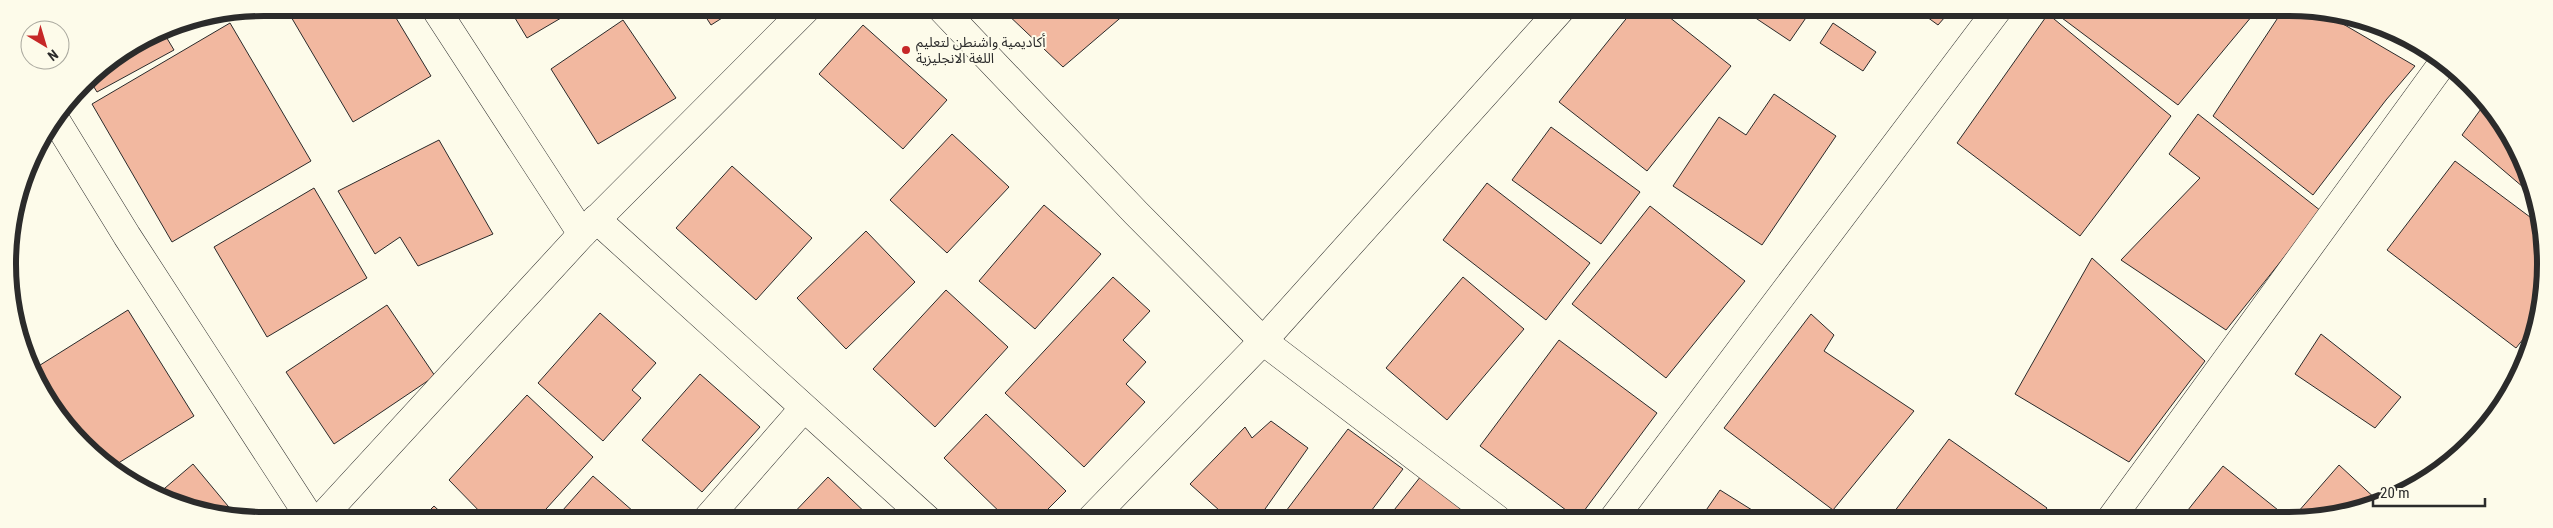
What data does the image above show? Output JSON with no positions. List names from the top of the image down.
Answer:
{
  "places": ["أكاديمية واشنطن لتعليم اللغة الانجليزية"],
  "scale_bar": "20 m",
  "north": "bottom right"
}
